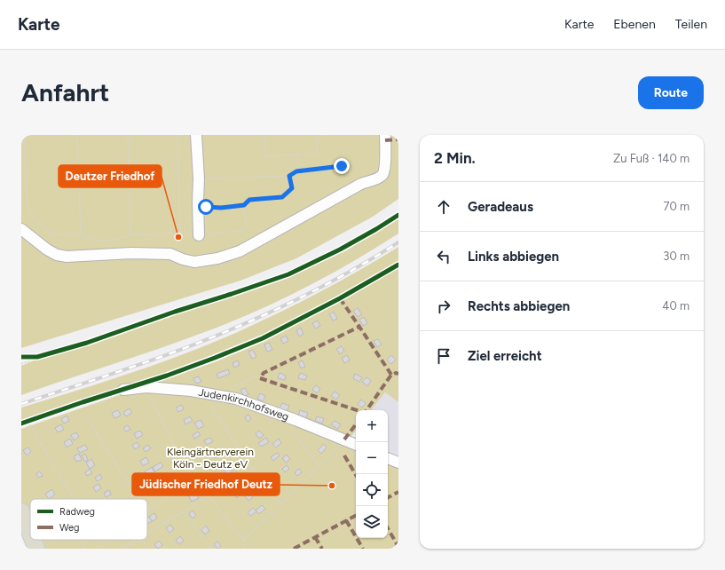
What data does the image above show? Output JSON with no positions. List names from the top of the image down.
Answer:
{
  "streets": {
    "lane": ["Judenkirchhofsweg"]
  },
  "parks": ["Kleingärtnerverein Köln - Deutz eV"],
  "places": ["Deutzer Friedhof", "Jüdischer Friedhof Deutz"],
  "legend": ["Radweg", "Weg"],
  "page": {
    "header": "Karte",
    "nav": ["Karte", "Ebenen", "Teilen"],
    "buttons": "Route",
    "title": "Anfahrt",
    "heading": ["2 Min.", "Zu Fuß · 140 m"],
    "list": [
      ["Geradeaus", "70 m"],
      ["Links abbiegen", "30 m"],
      ["Rechts abbiegen", "40 m"],
      "Ziel erreicht"
    ],
    "map_buttons": ["+", "−"]
  }
}
